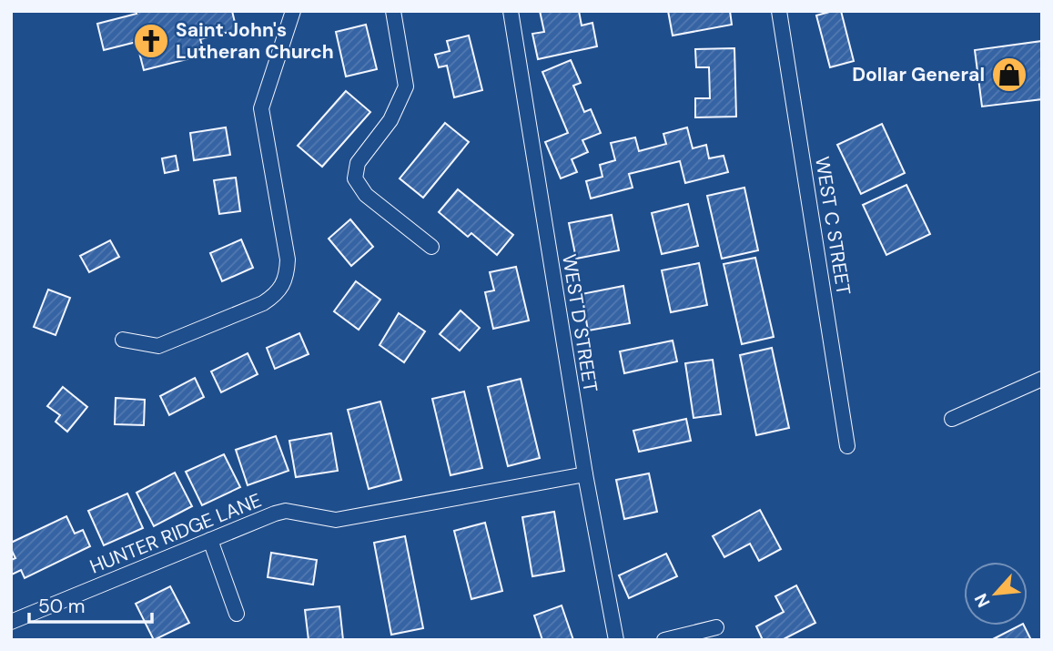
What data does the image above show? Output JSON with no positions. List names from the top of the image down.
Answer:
{
  "streets": {
    "street": ["WEST C STREET", "WEST D STREET", "HUNTER RIDGE LANE"]
  },
  "crossings": [
    ["WEST D STREET", "HUNTER RIDGE LANE"]
  ],
  "places": {
    "church": ["Saint John's Lutheran Church"],
    "shop": ["Dollar General"]
  },
  "scale_bar": "50 m",
  "north": "bottom left"
}
